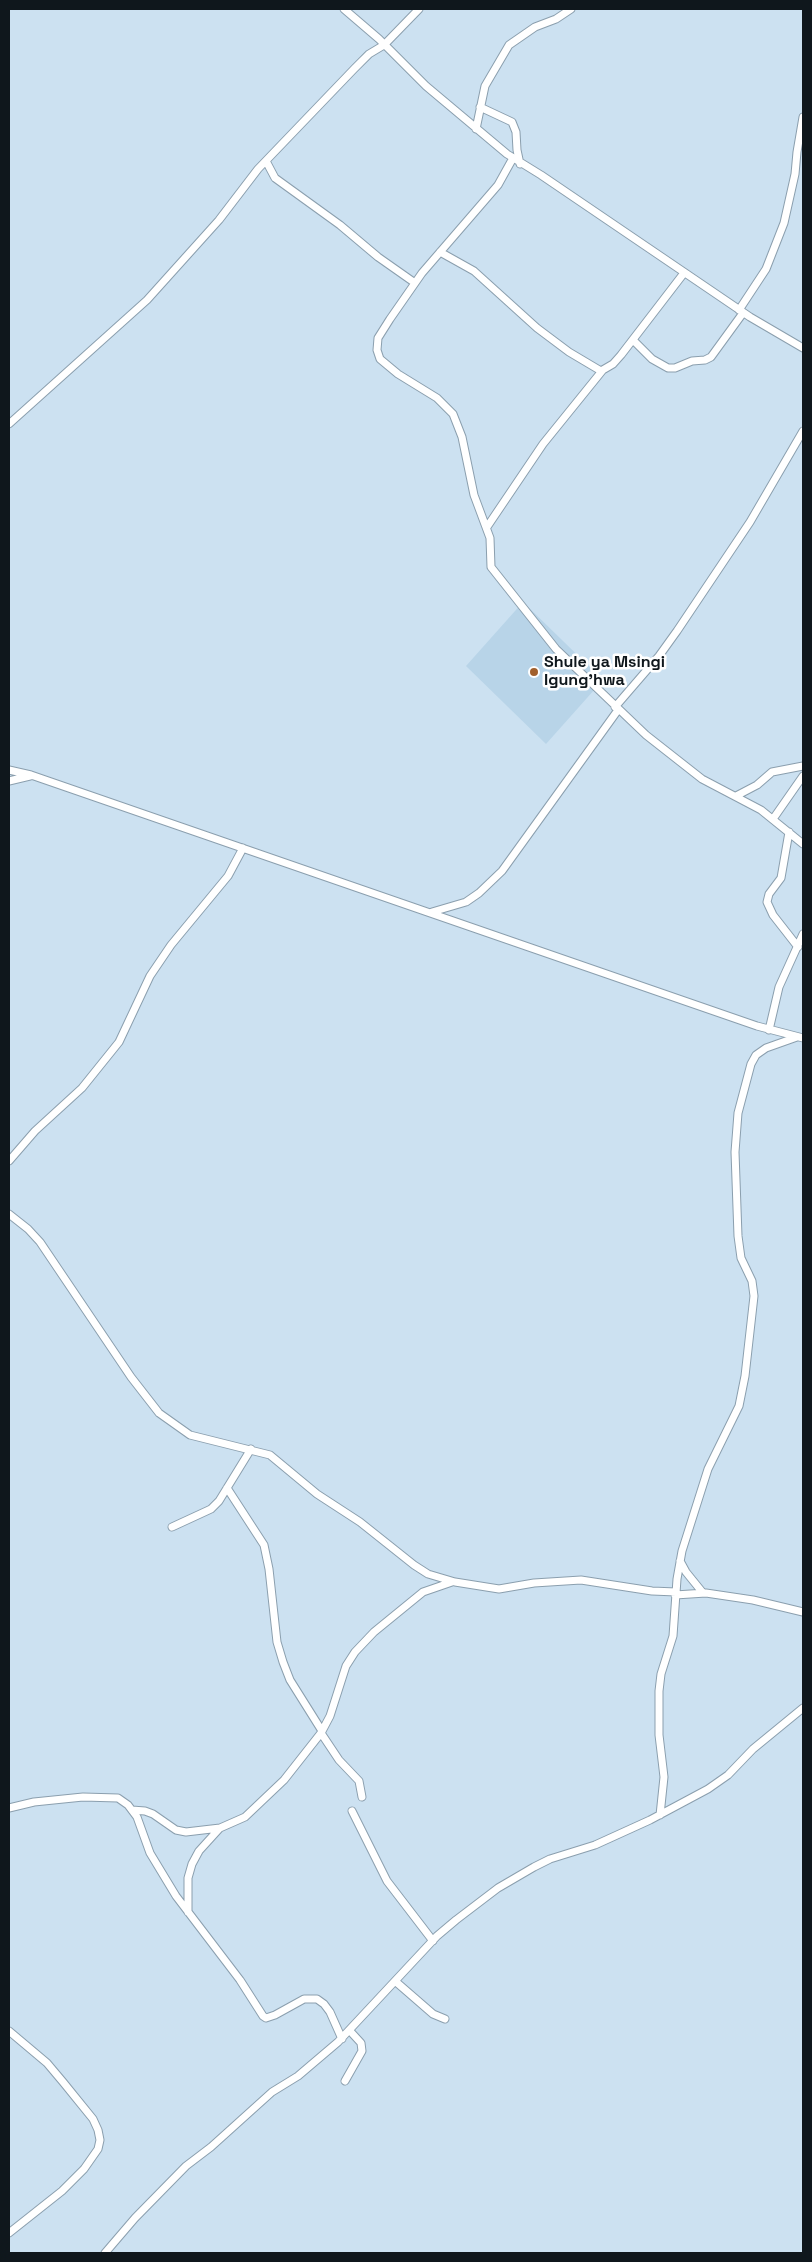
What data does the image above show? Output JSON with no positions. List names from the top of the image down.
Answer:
{
  "places": ["Shule ya Msingi Igung'hwa"]
}
